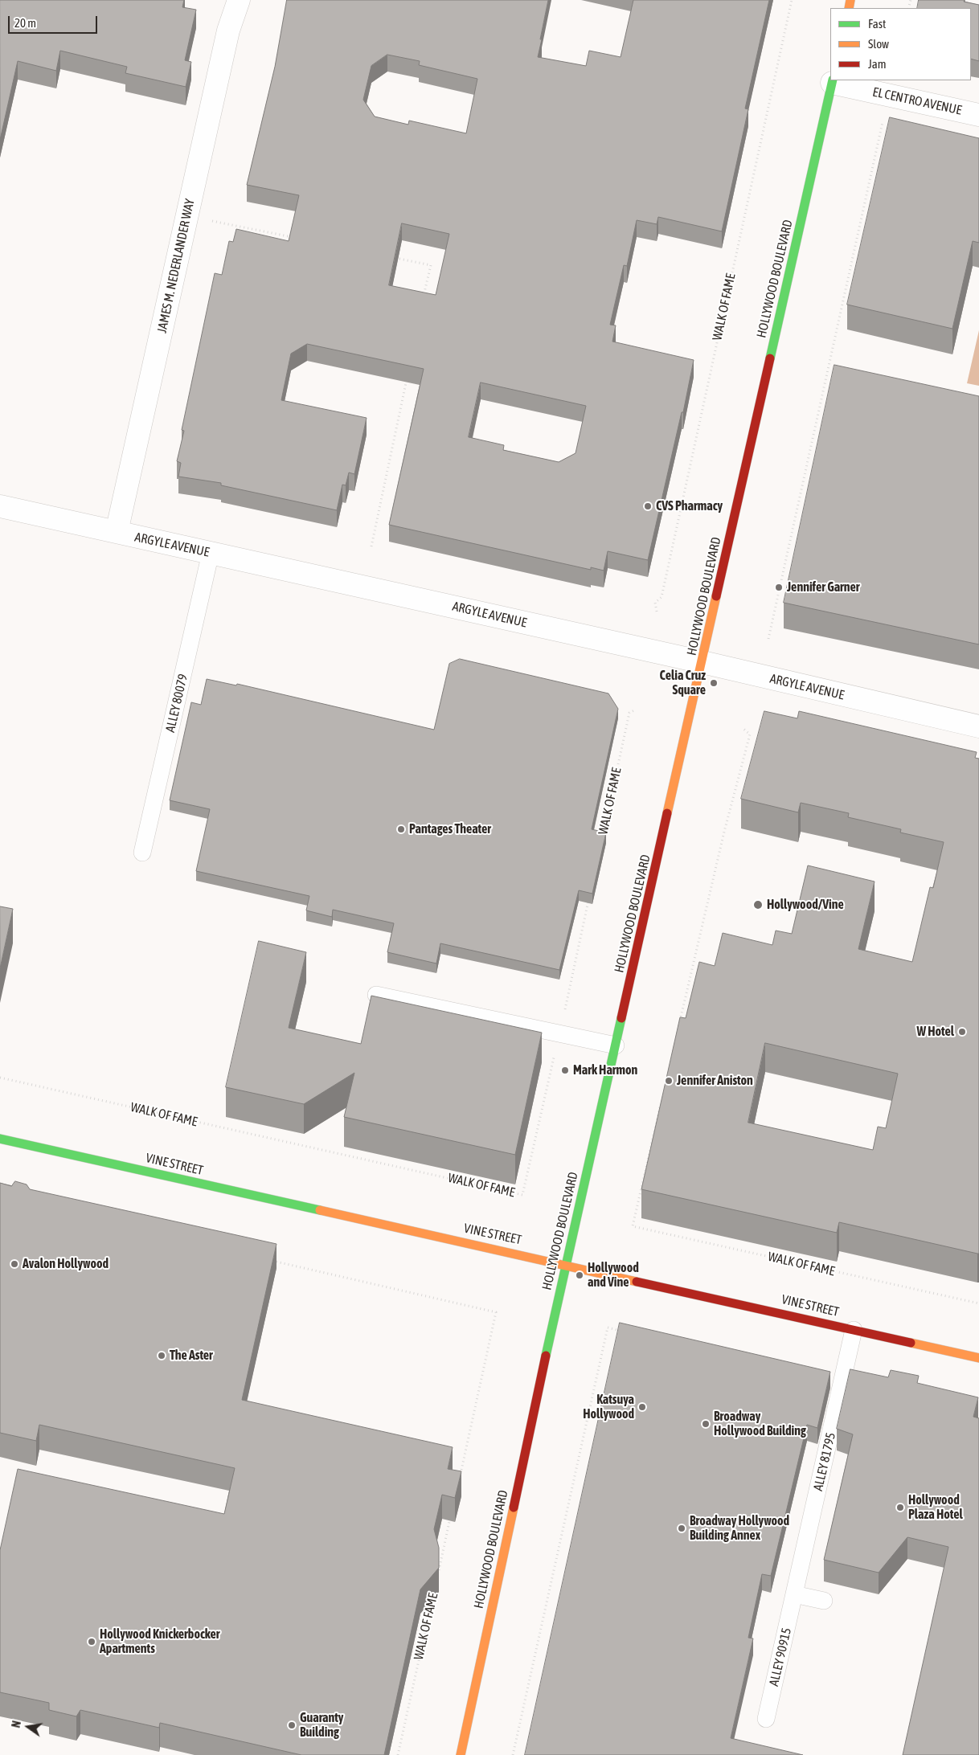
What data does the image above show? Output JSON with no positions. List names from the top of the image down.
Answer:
{
  "streets": {
    "main road": ["HOLLYWOOD BOULEVARD", "VINE STREET"],
    "street": ["EL CENTRO AVENUE", "JAMES M. NEDERLANDER WAY", "ARGYLE AVENUE"],
    "lane": ["ALLEY 80079", "ALLEY 81795", "ALLEY 90915"],
    "path": ["WALK OF FAME"]
  },
  "crossings": [
    ["EL CENTRO AVENUE", "HOLLYWOOD BOULEVARD"],
    ["JAMES M. NEDERLANDER WAY", "ARGYLE AVENUE"],
    ["HOLLYWOOD BOULEVARD", "ARGYLE AVENUE"],
    ["HOLLYWOOD BOULEVARD", "VINE STREET"],
    ["ARGYLE AVENUE", "ALLEY 80079"],
    ["VINE STREET", "ALLEY 81795"],
    ["ALLEY 81795", "ALLEY 90915"]
  ],
  "places": [
    "CVS Pharmacy",
    "Jennifer Garner",
    "Celia Cruz Square",
    "Pantages Theater",
    "Hollywood/Vine",
    "W Hotel",
    "Mark Harmon",
    "Jennifer Aniston",
    "Avalon Hollywood",
    "Hollywood and Vine",
    "The Aster",
    "Katsuya Hollywood",
    "Broadway Hollywood Building",
    "Hollywood Plaza Hotel",
    "Broadway Hollywood Building Annex",
    "Hollywood Knickerbocker Apartments",
    "Guaranty Building"
  ],
  "legend": ["Fast", "Slow", "Jam"],
  "scale_bar": "20 m",
  "north": "left"
}
